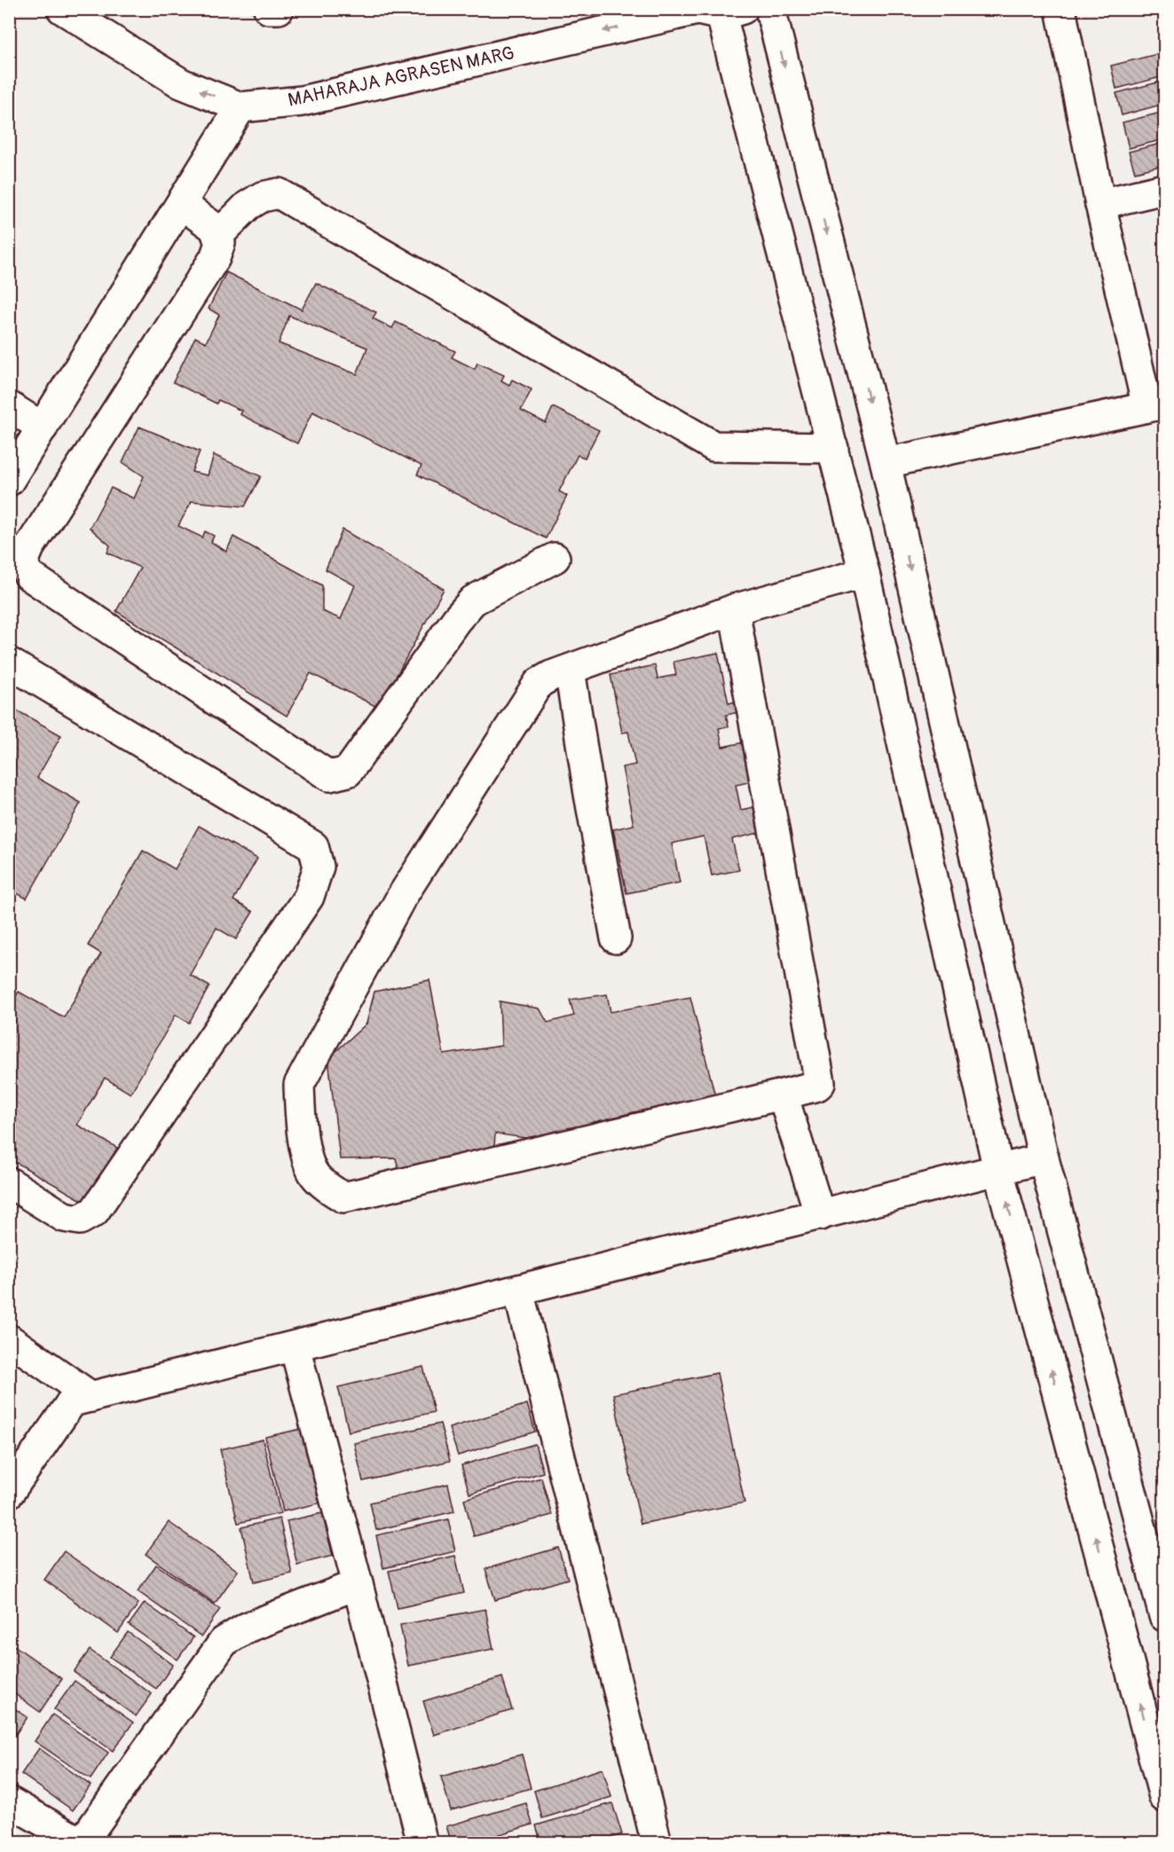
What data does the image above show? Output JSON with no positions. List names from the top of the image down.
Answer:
{
  "streets": {
    "street": ["MAHARAJA AGRASEN MARG"]
  },
  "one_way": ["MAHARAJA AGRASEN MARG"]
}
